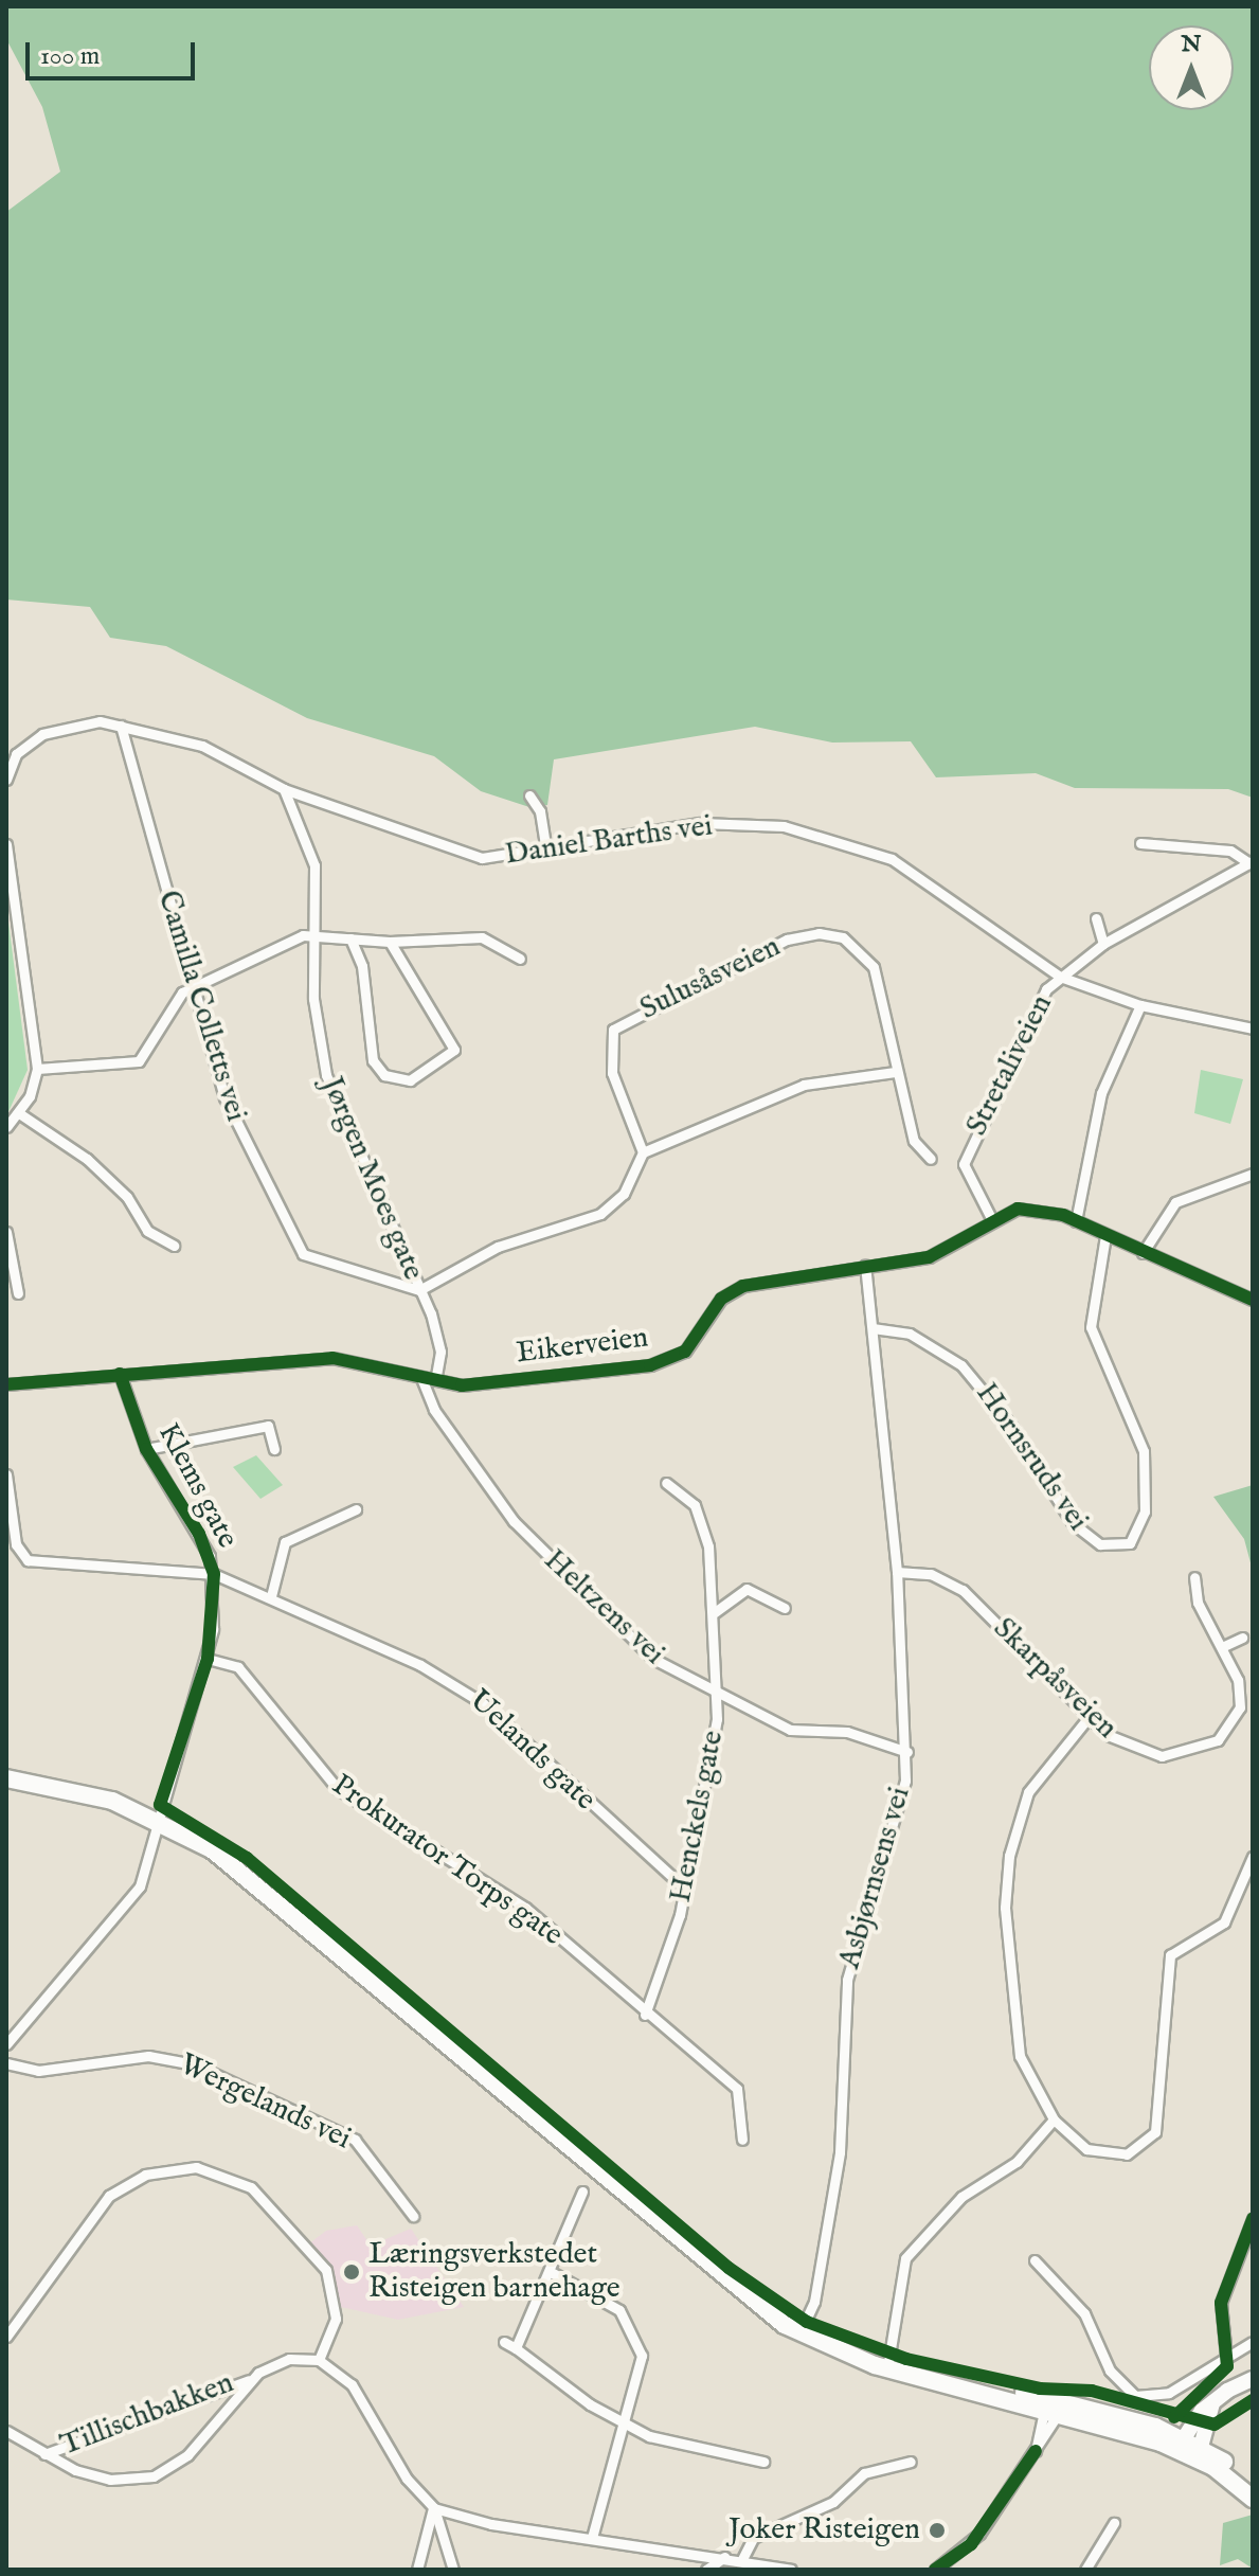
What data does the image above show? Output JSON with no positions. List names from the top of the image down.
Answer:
{
  "streets": {
    "street": [
      "Daniel Barths vei",
      "Sulusåsveien",
      "Camilla Colletts vei",
      "Stretaliveien",
      "Jørgen Moes gate",
      "Eikerveien",
      "Hornsruds vei",
      "Klems gate",
      "Heltzens vei",
      "Skarpåsveien",
      "Uelands gate",
      "Henckels gate",
      "Prokurator Torps gate",
      "Asbjørnsens vei",
      "Wergelands vei",
      "Tillischbakken"
    ]
  },
  "crossings": [
    ["Daniel Barths vei", "Stretaliveien"],
    ["Daniel Barths vei", "Jørgen Moes gate"],
    ["Camilla Colletts vei", "Jørgen Moes gate"],
    ["Stretaliveien", "Eikerveien"],
    ["Jørgen Moes gate", "Eikerveien"],
    ["Eikerveien", "Hornsruds vei"],
    ["Eikerveien", "Klems gate"],
    ["Eikerveien", "Heltzens vei"],
    ["Eikerveien", "Asbjørnsens vei"],
    ["Hornsruds vei", "Asbjørnsens vei"],
    ["Klems gate", "Uelands gate"],
    ["Klems gate", "Prokurator Torps gate"],
    ["Heltzens vei", "Henckels gate"],
    ["Heltzens vei", "Asbjørnsens vei"],
    ["Skarpåsveien", "Asbjørnsens vei"],
    ["Uelands gate", "Henckels gate"],
    ["Henckels gate", "Prokurator Torps gate"]
  ],
  "places": ["Læringsverkstedet Risteigen barnehage", "Joker Risteigen"],
  "scale_bar": "100 m",
  "north": "top"
}
